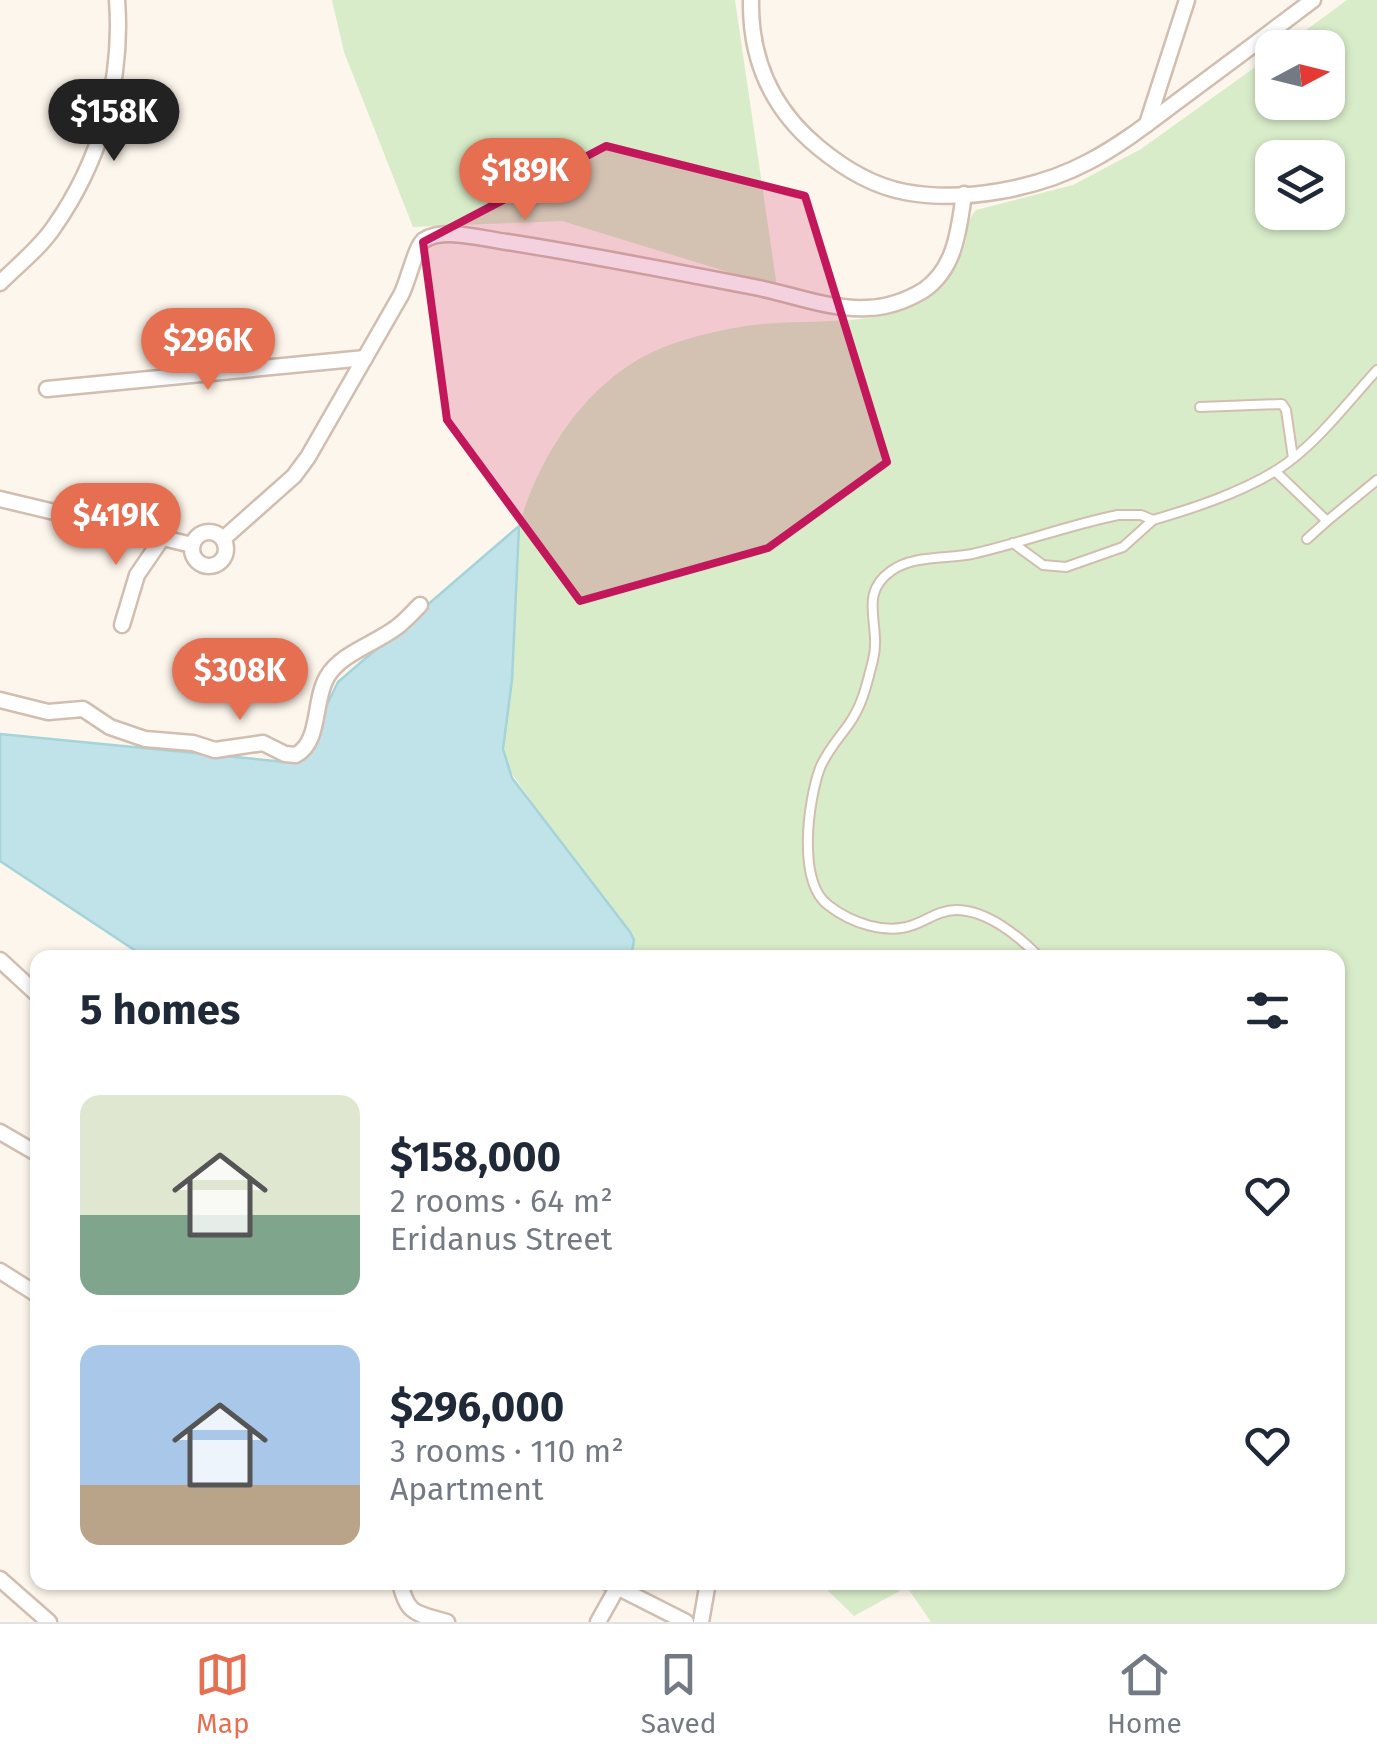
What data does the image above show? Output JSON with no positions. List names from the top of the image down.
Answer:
{
  "north": "right",
  "page": {
    "price": [
      "$158K",
      "$189K",
      "$296K",
      "$419K",
      "$308K"
    ],
    "heading": "5 homes",
    "list": [
      {
        "name": "$158,000",
        "note": "2 rooms · 64 m² · Eridanus Street"
      },
      {
        "name": "$296,000",
        "note": "3 rooms · 110 m² · Apartment"
      }
    ],
    "tabs": ["Map", "Saved", "Home"]
  }
}
